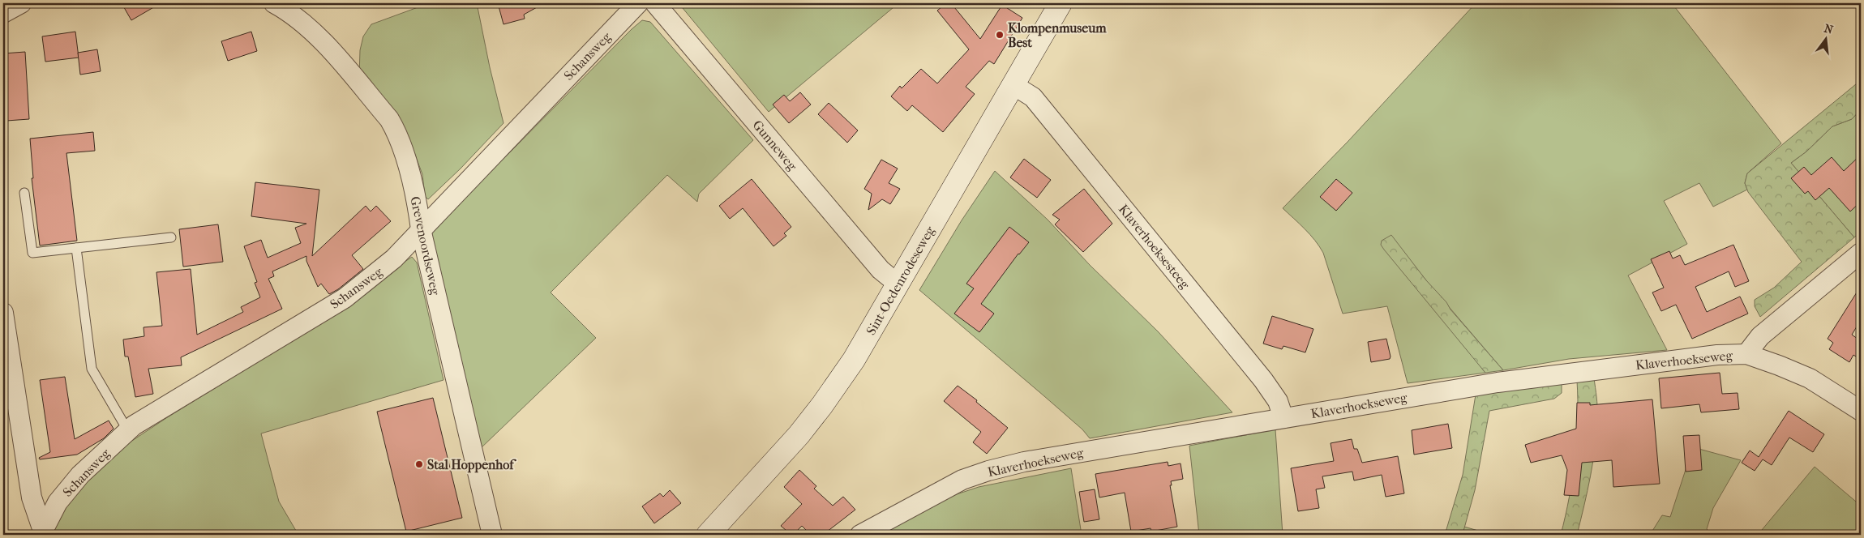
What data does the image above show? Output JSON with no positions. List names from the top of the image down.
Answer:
{
  "streets": {
    "street": [
      "Schansweg",
      "Gunneweg",
      "Grevenoordseweg",
      "Klaverhoeksesteeg",
      "Sint-Oedenrodeseweg",
      "Klaverhoekseweg"
    ]
  },
  "crossings": [
    ["Schansweg", "Grevenoordseweg"],
    ["Gunneweg", "Sint-Oedenrodeseweg"],
    ["Klaverhoeksesteeg", "Sint-Oedenrodeseweg"],
    ["Klaverhoeksesteeg", "Klaverhoekseweg"]
  ],
  "places": ["Klompenmuseum Best", "Stal Hoppenhof"],
  "north": "top"
}
